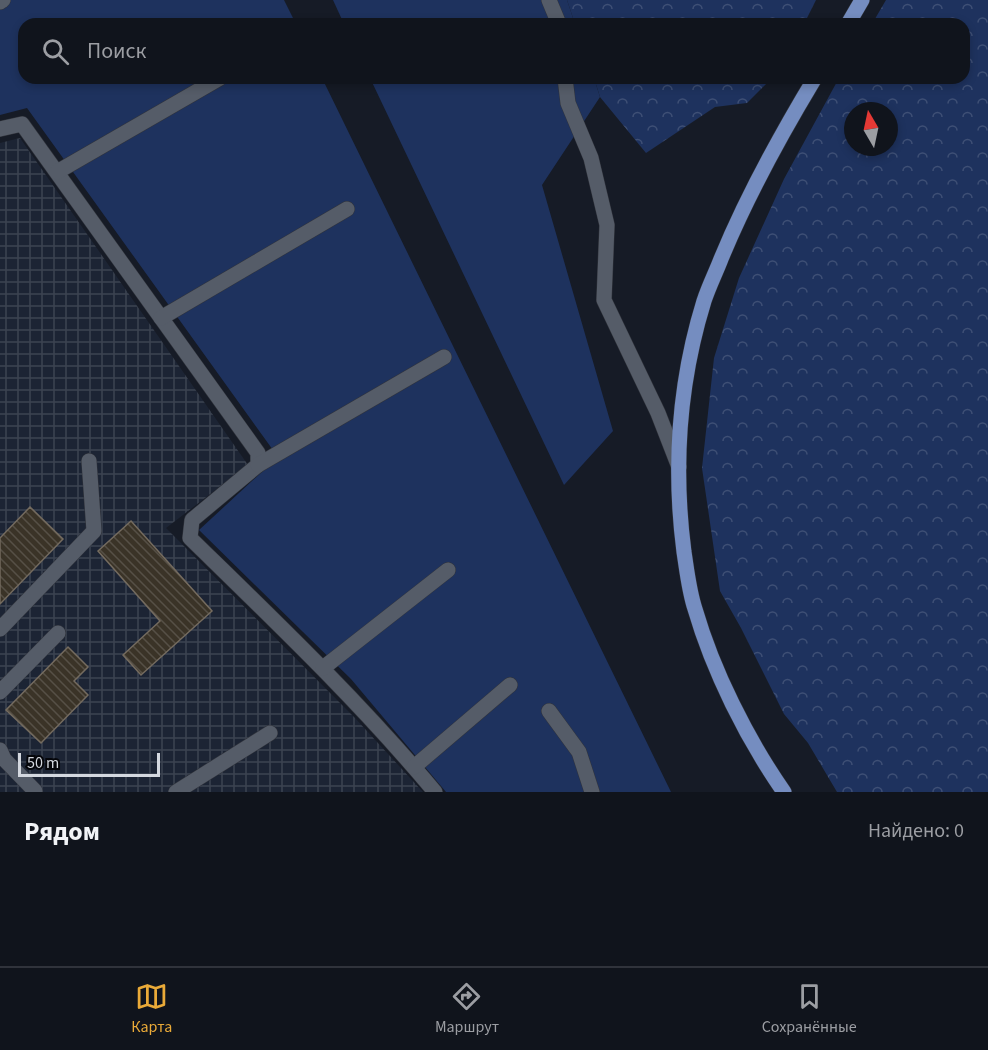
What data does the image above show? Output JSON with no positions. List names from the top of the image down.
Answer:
{
  "scale_bar": "50 m",
  "north": "top",
  "page": {
    "search": "Поиск",
    "scale": "50 m",
    "heading": ["Рядом", "Найдено: 0"],
    "nav": ["Карта", "Маршрут", "Сохранённые"]
  }
}
